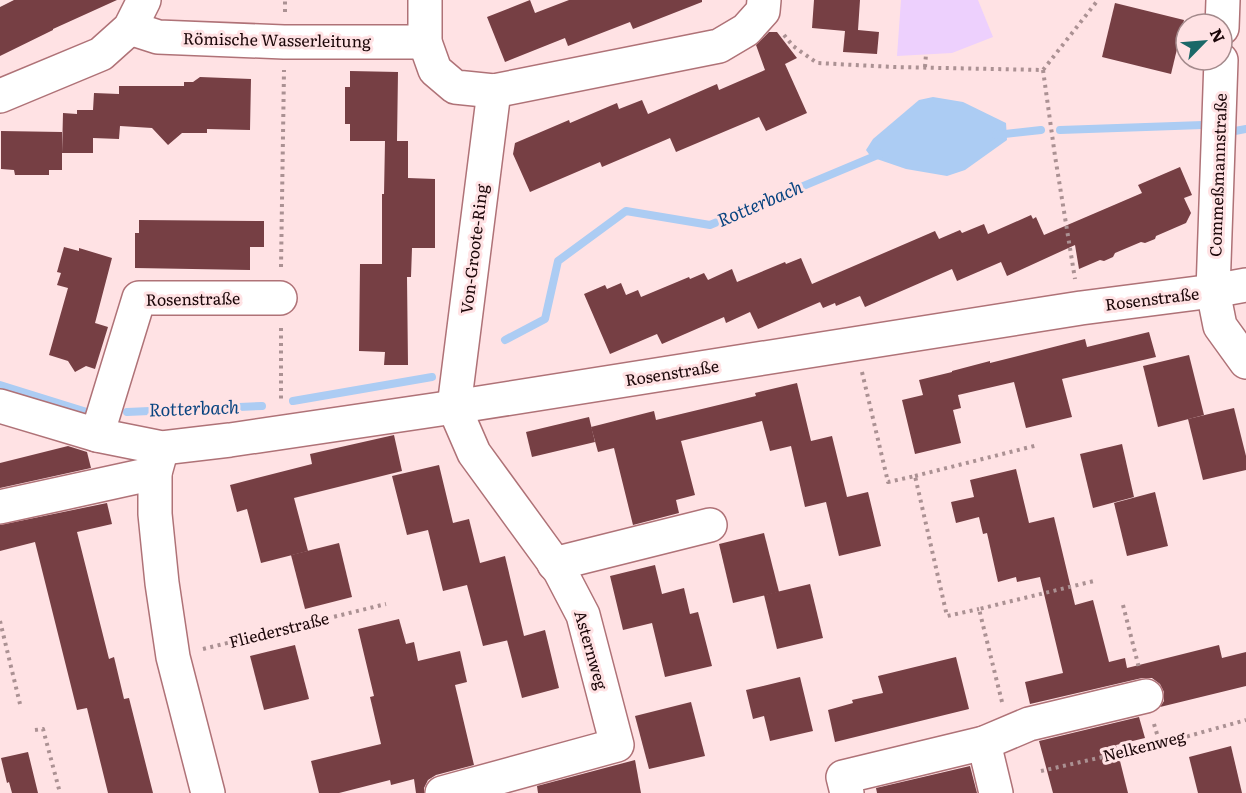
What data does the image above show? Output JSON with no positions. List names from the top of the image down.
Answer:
{
  "streets": {
    "street": [
      "Römische Wasserleitung",
      "Commeßmannstraße",
      "Von-Groote-Ring",
      "Rosenstraße",
      "Asternweg"
    ],
    "path": ["Fliederstraße", "Nelkenweg"]
  },
  "crossings": [
    ["Commeßmannstraße", "Rosenstraße"],
    ["Von-Groote-Ring", "Rosenstraße"],
    ["Von-Groote-Ring", "Asternweg"],
    ["Rosenstraße", "Asternweg"]
  ],
  "water": ["Rotterbach"],
  "north": "top right"
}
